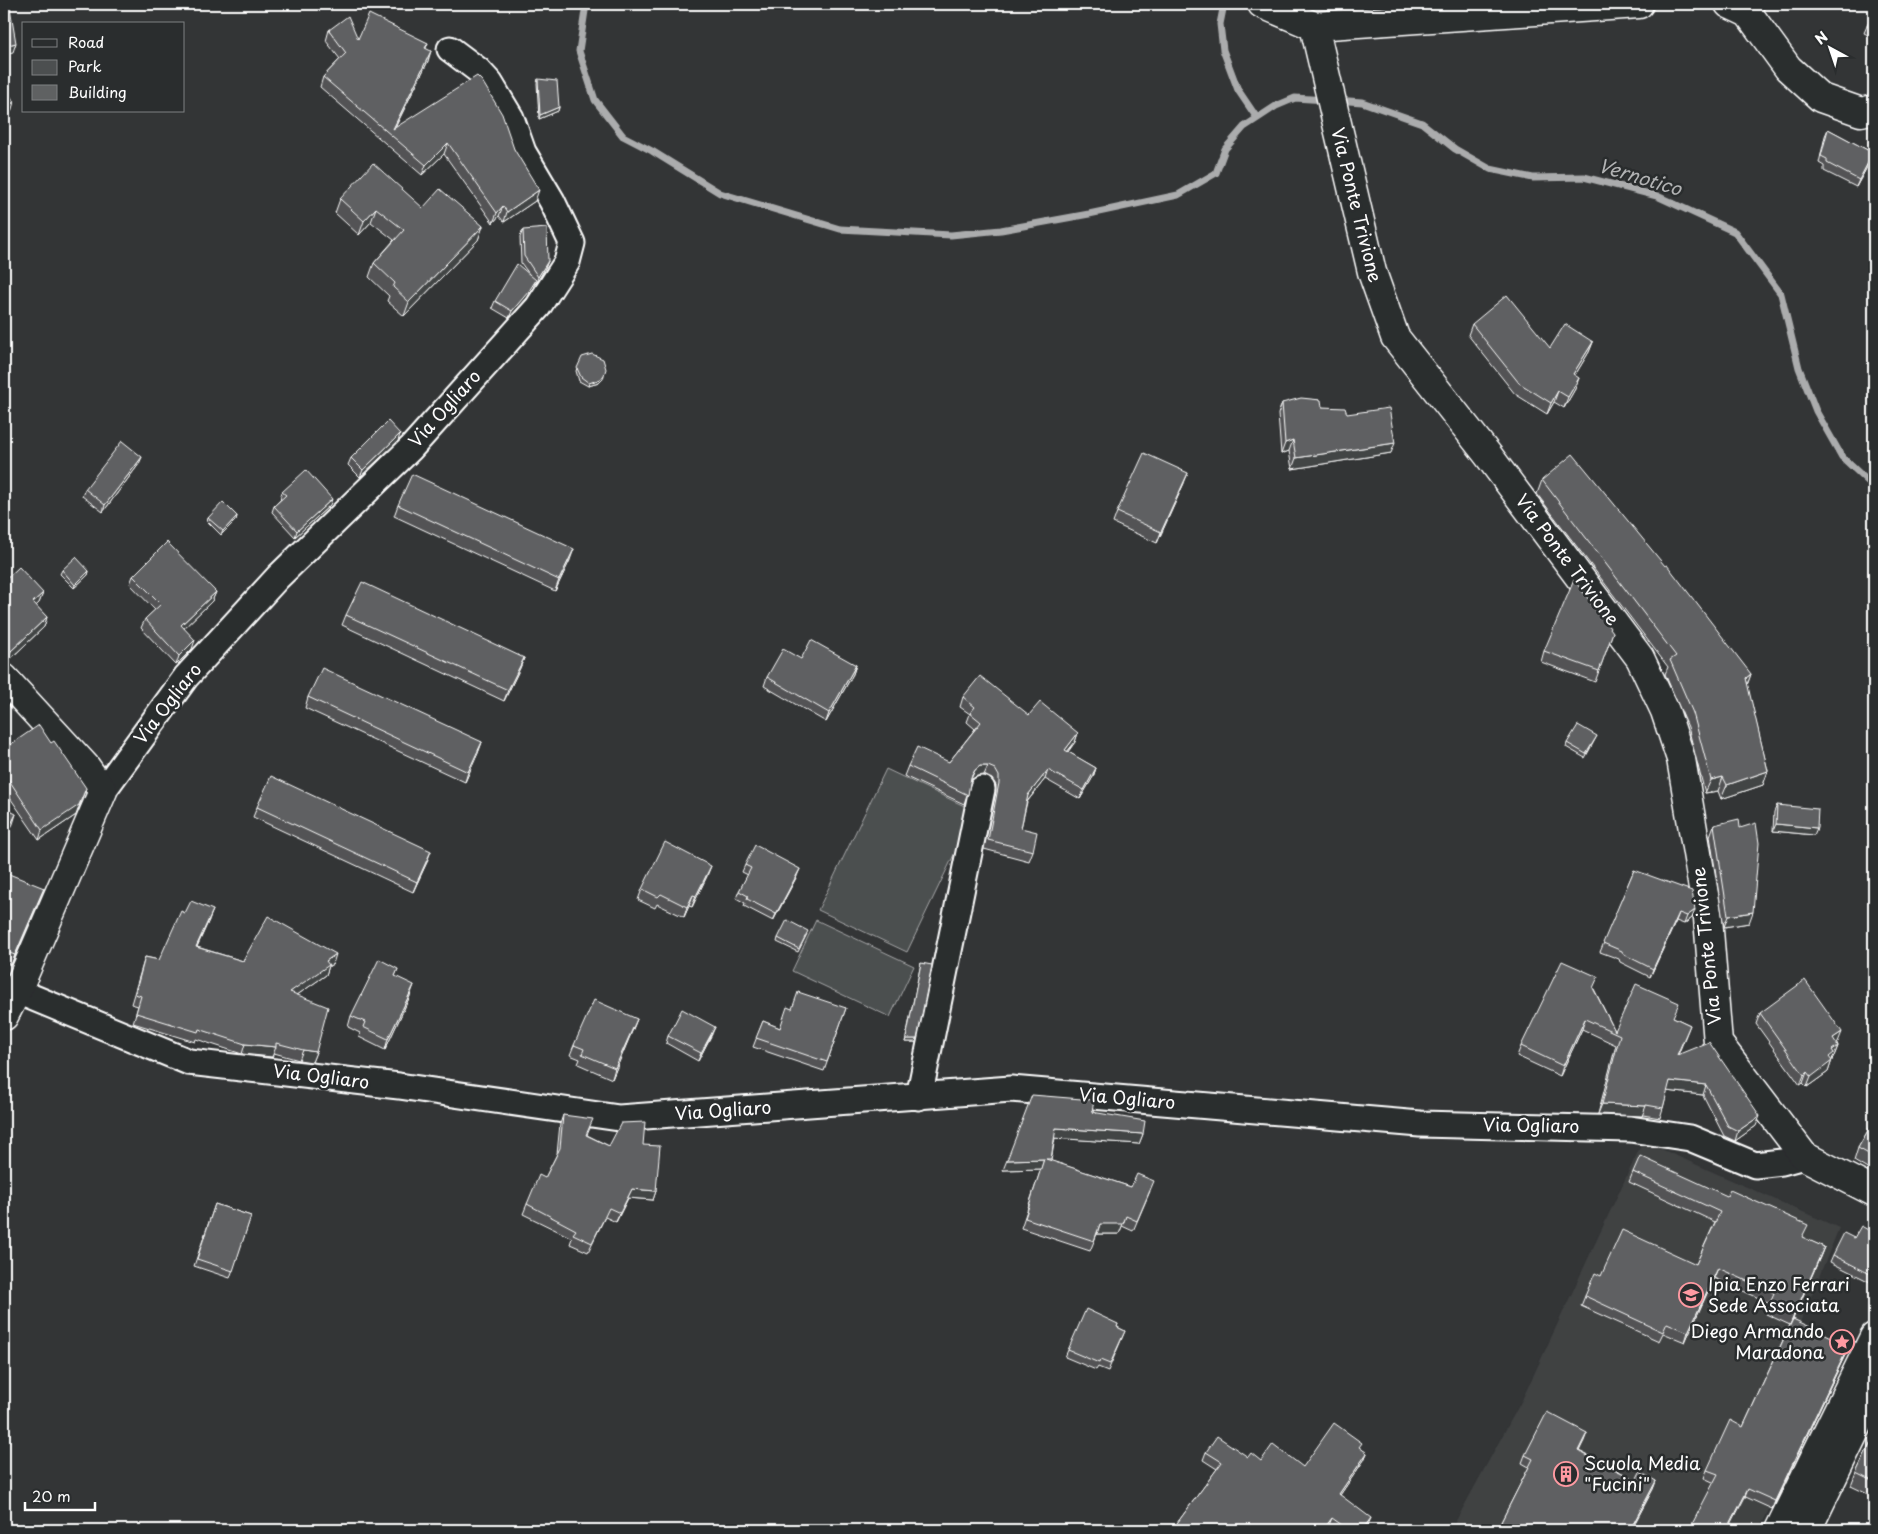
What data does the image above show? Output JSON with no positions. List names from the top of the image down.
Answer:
{
  "streets": {
    "street": ["Via Ponte Trivione", "Via Ogliaro"]
  },
  "crossings": [
    ["Via Ponte Trivione", "Via Ogliaro"]
  ],
  "water": ["Vernotico"],
  "places": {
    "school or university": ["Ipia Enzo Ferrari Sede Associata"],
    "place": ["Diego Armando Maradona"],
    "building": ["Scuola Media \"Fucini\""]
  },
  "legend": ["Road", "Park", "Building"],
  "scale_bar": "20 m",
  "north": "top left"
}
